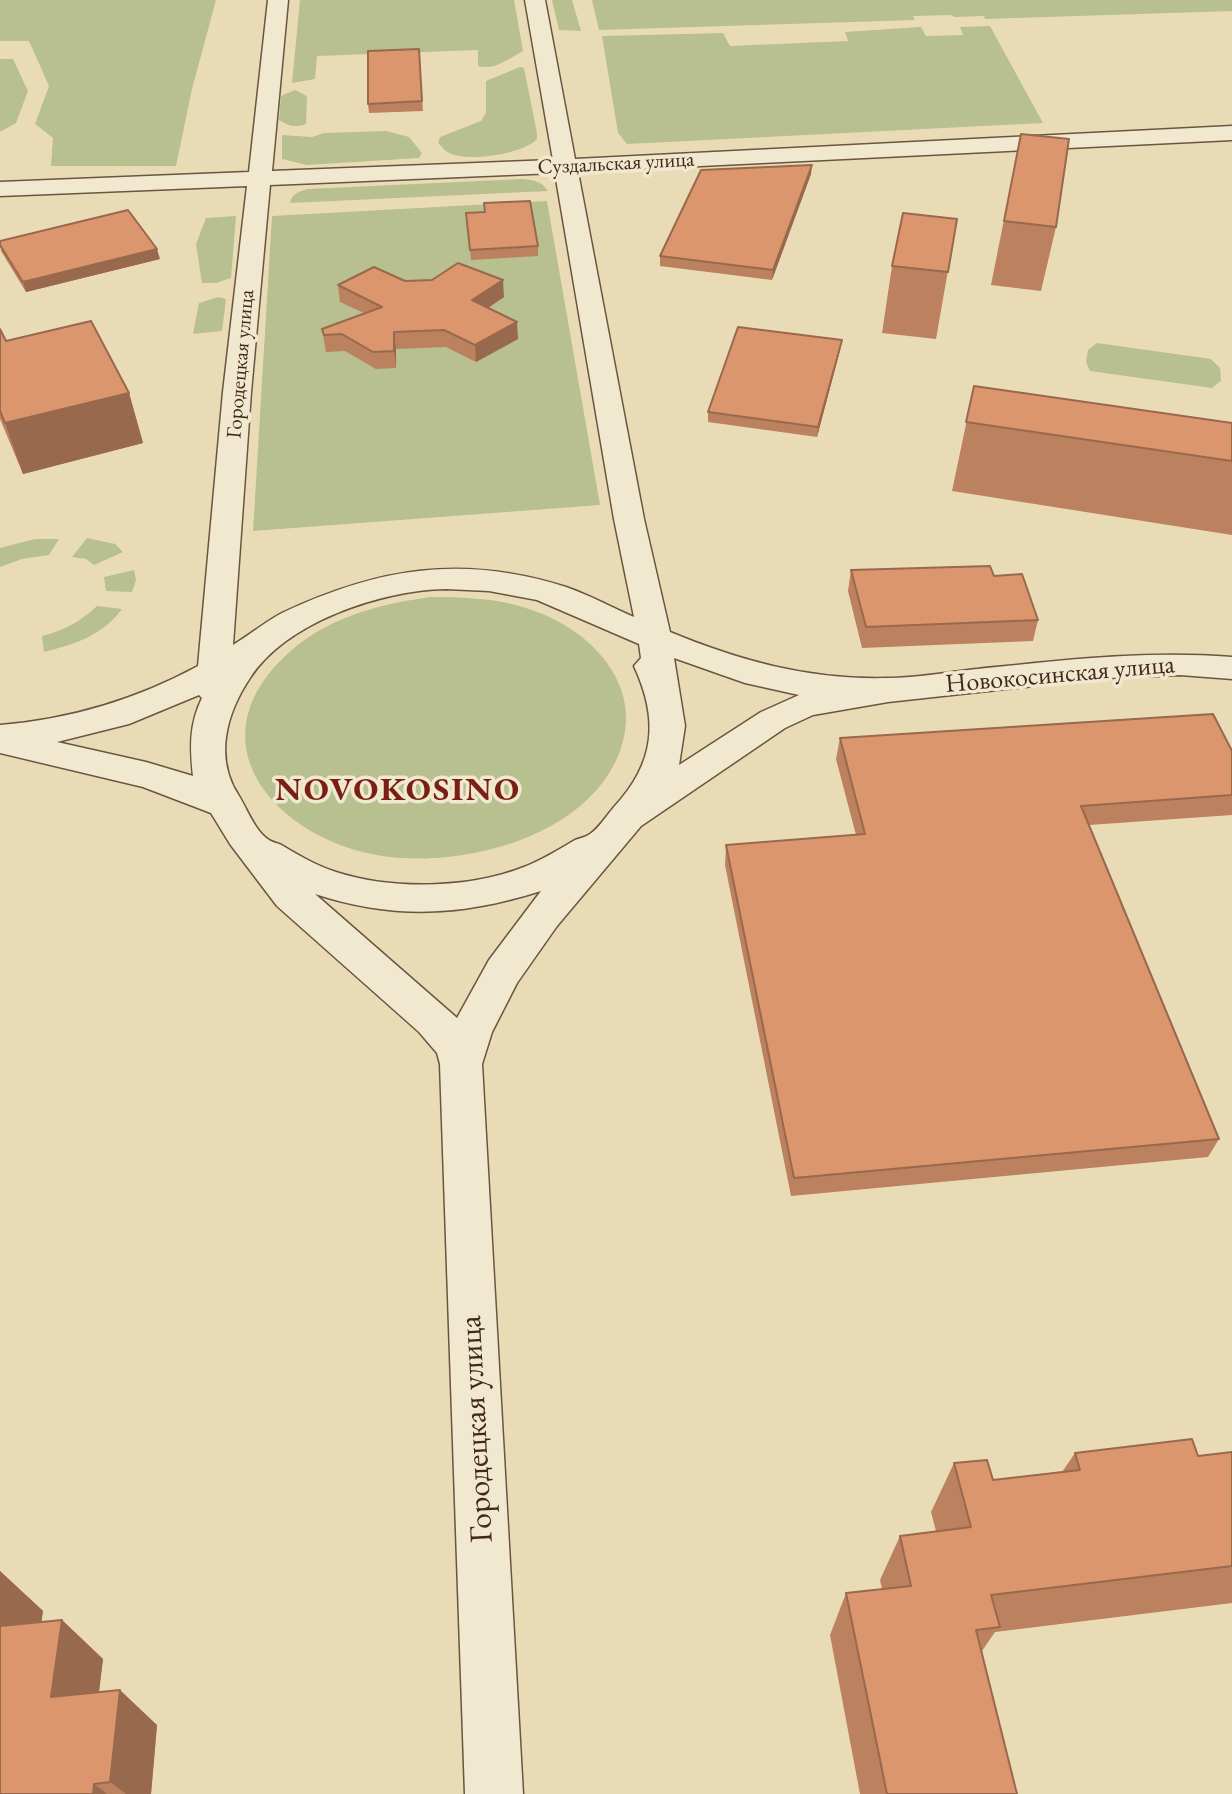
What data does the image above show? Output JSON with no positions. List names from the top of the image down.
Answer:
{
  "streets": {
    "street": ["Суздальская улица", "Городецкая улица", "Новокосинская улица"]
  },
  "crossings": [
    ["Суздальская улица", "Городецкая улица"]
  ],
  "districts": ["NOVOKOSINO"]
}
